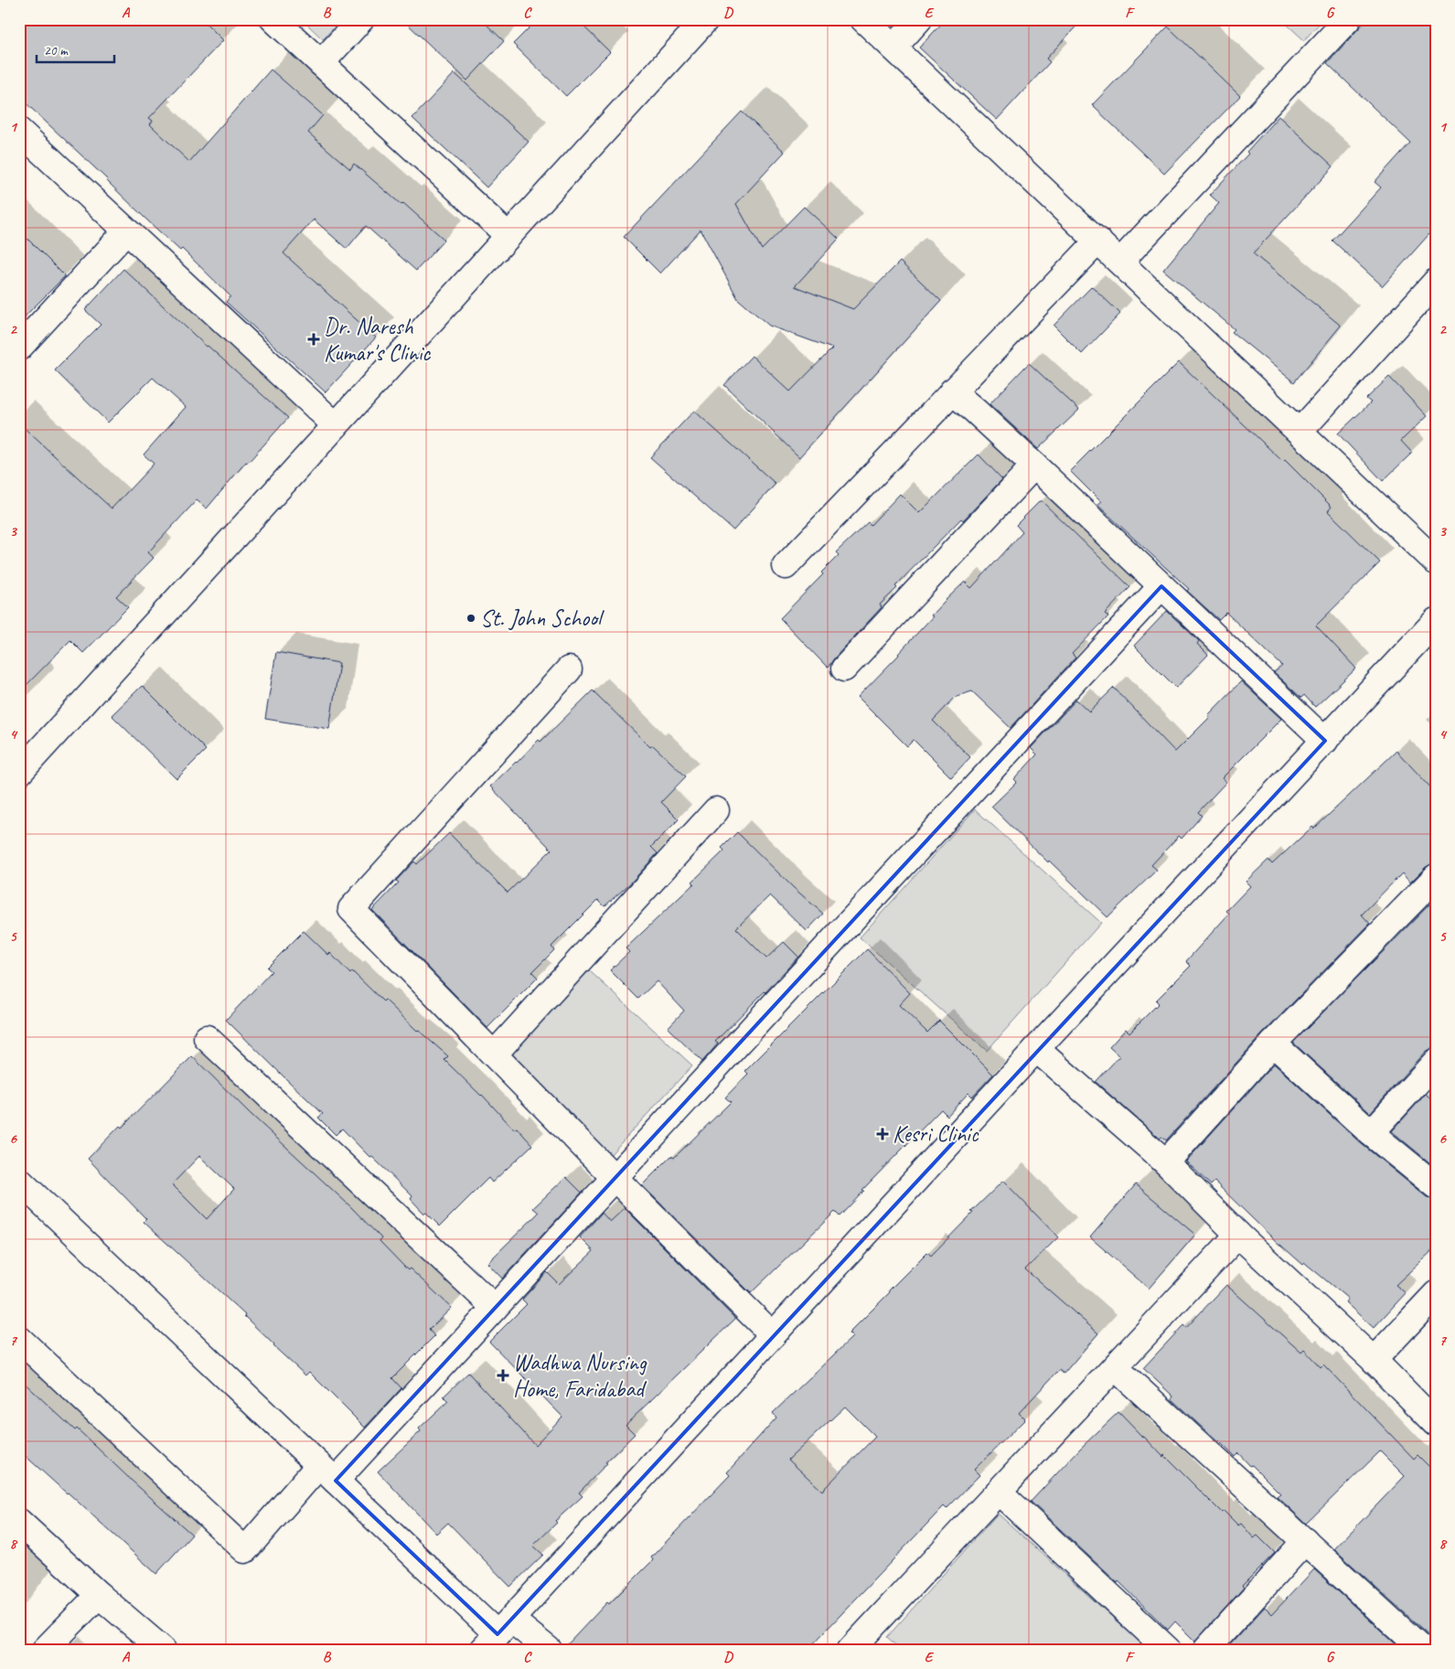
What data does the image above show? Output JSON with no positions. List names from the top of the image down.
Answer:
{
  "places": {
    "health": ["Dr. Naresh Kumar's Clinic", "Kesri Clinic", "Wadhwa Nursing Home, Faridabad"],
    "other": ["St. John School"]
  },
  "scale_bar": "20 m",
  "grid": {
    "columns": [
      "A",
      "B",
      "C",
      "D",
      "E",
      "F",
      "G"
    ],
    "rows": [
      "1",
      "2",
      "3",
      "4",
      "5",
      "6",
      "7",
      "8"
    ]
  }
}
